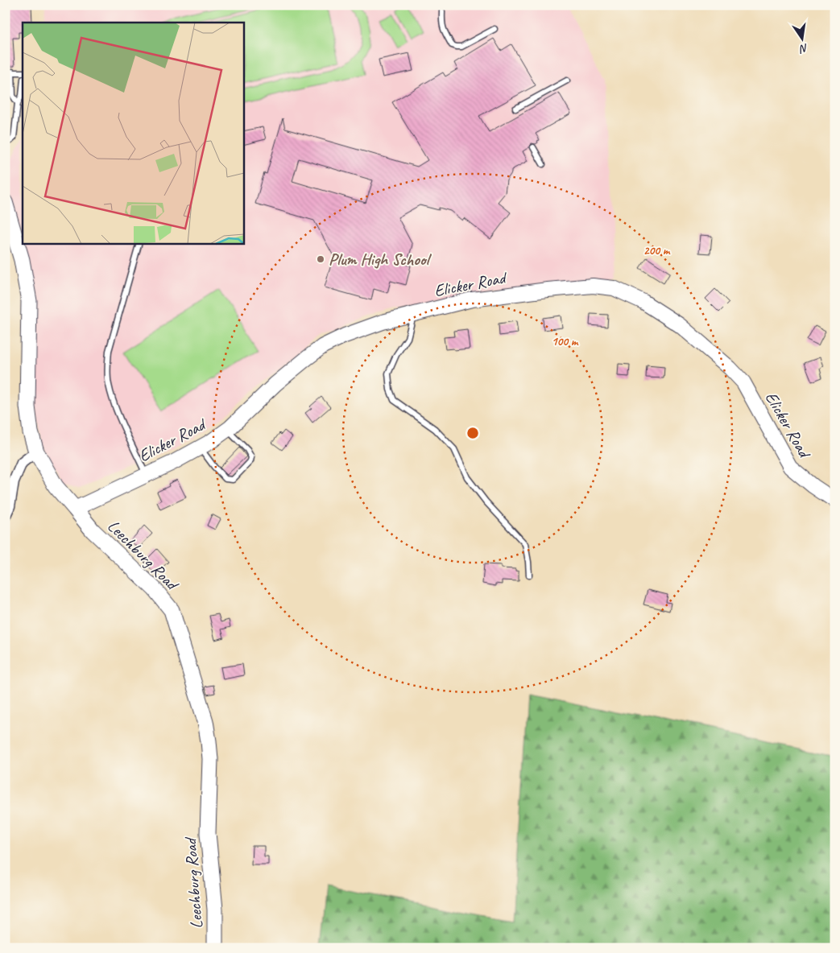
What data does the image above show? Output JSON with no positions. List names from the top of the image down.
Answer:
{
  "streets": {
    "main road": ["Leechburg Road"],
    "street": ["Elicker Road"]
  },
  "crossings": [
    ["Elicker Road", "Leechburg Road"]
  ],
  "places": ["Plum High School"],
  "north": "bottom",
  "rings": ["200 m", "100 m"]
}
